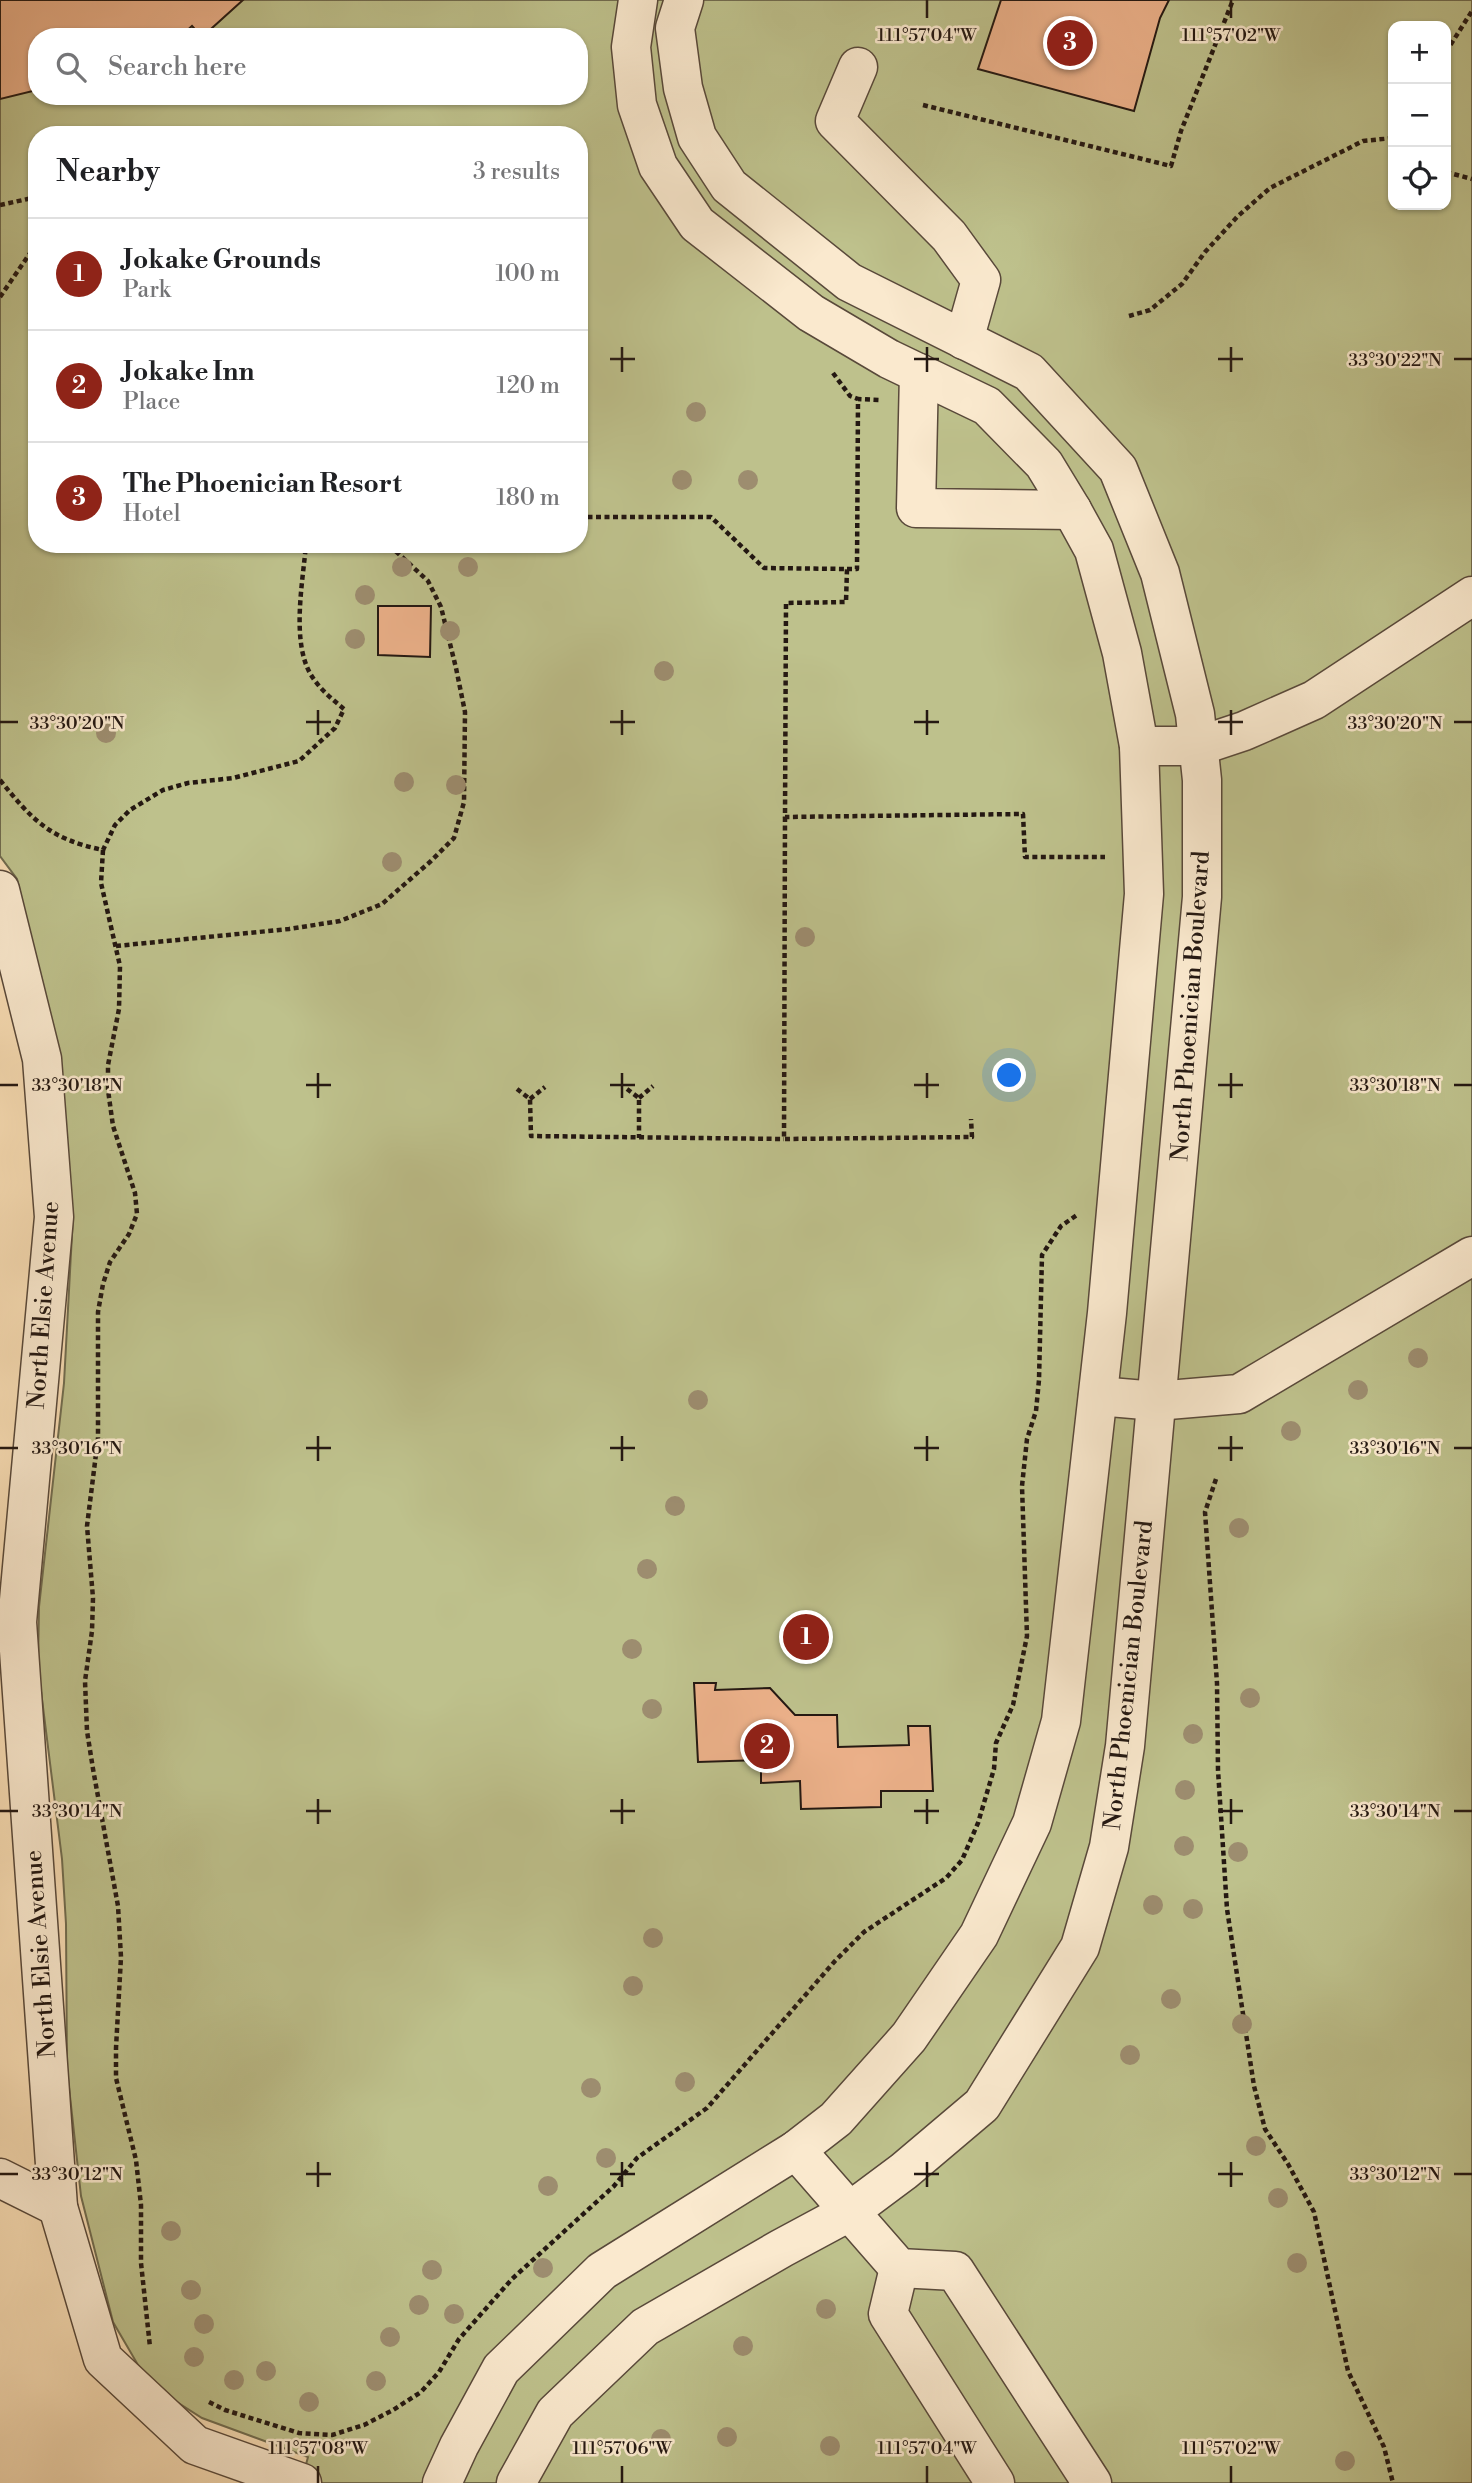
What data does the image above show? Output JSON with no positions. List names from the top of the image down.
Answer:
{
  "streets": {
    "street": ["North Phoenician Boulevard", "North Elsie Avenue"]
  },
  "page": {
    "pins": ["3", "1", "2"],
    "map_buttons": ["+", "−"],
    "search": "Search here",
    "heading": ["Nearby", "3 results"],
    "list": [
      {
        "mark": "1",
        "name": "Jokake Grounds",
        "note": "Park",
        "value": "100 m"
      },
      {
        "mark": "2",
        "name": "Jokake Inn",
        "note": "Place",
        "value": "120 m"
      },
      {
        "mark": "3",
        "name": "The Phoenician Resort",
        "note": "Hotel",
        "value": "180 m"
      }
    ]
  },
  "coordinates": [
    "111°57'04\"W",
    "111°57'02\"W",
    "33°30'22\"N",
    "33°30'20\"N",
    "33°30'18\"N",
    "33°30'16\"N",
    "33°30'14\"N",
    "33°30'12\"N",
    "111°57'08\"W",
    "111°57'06\"W"
  ]
}
